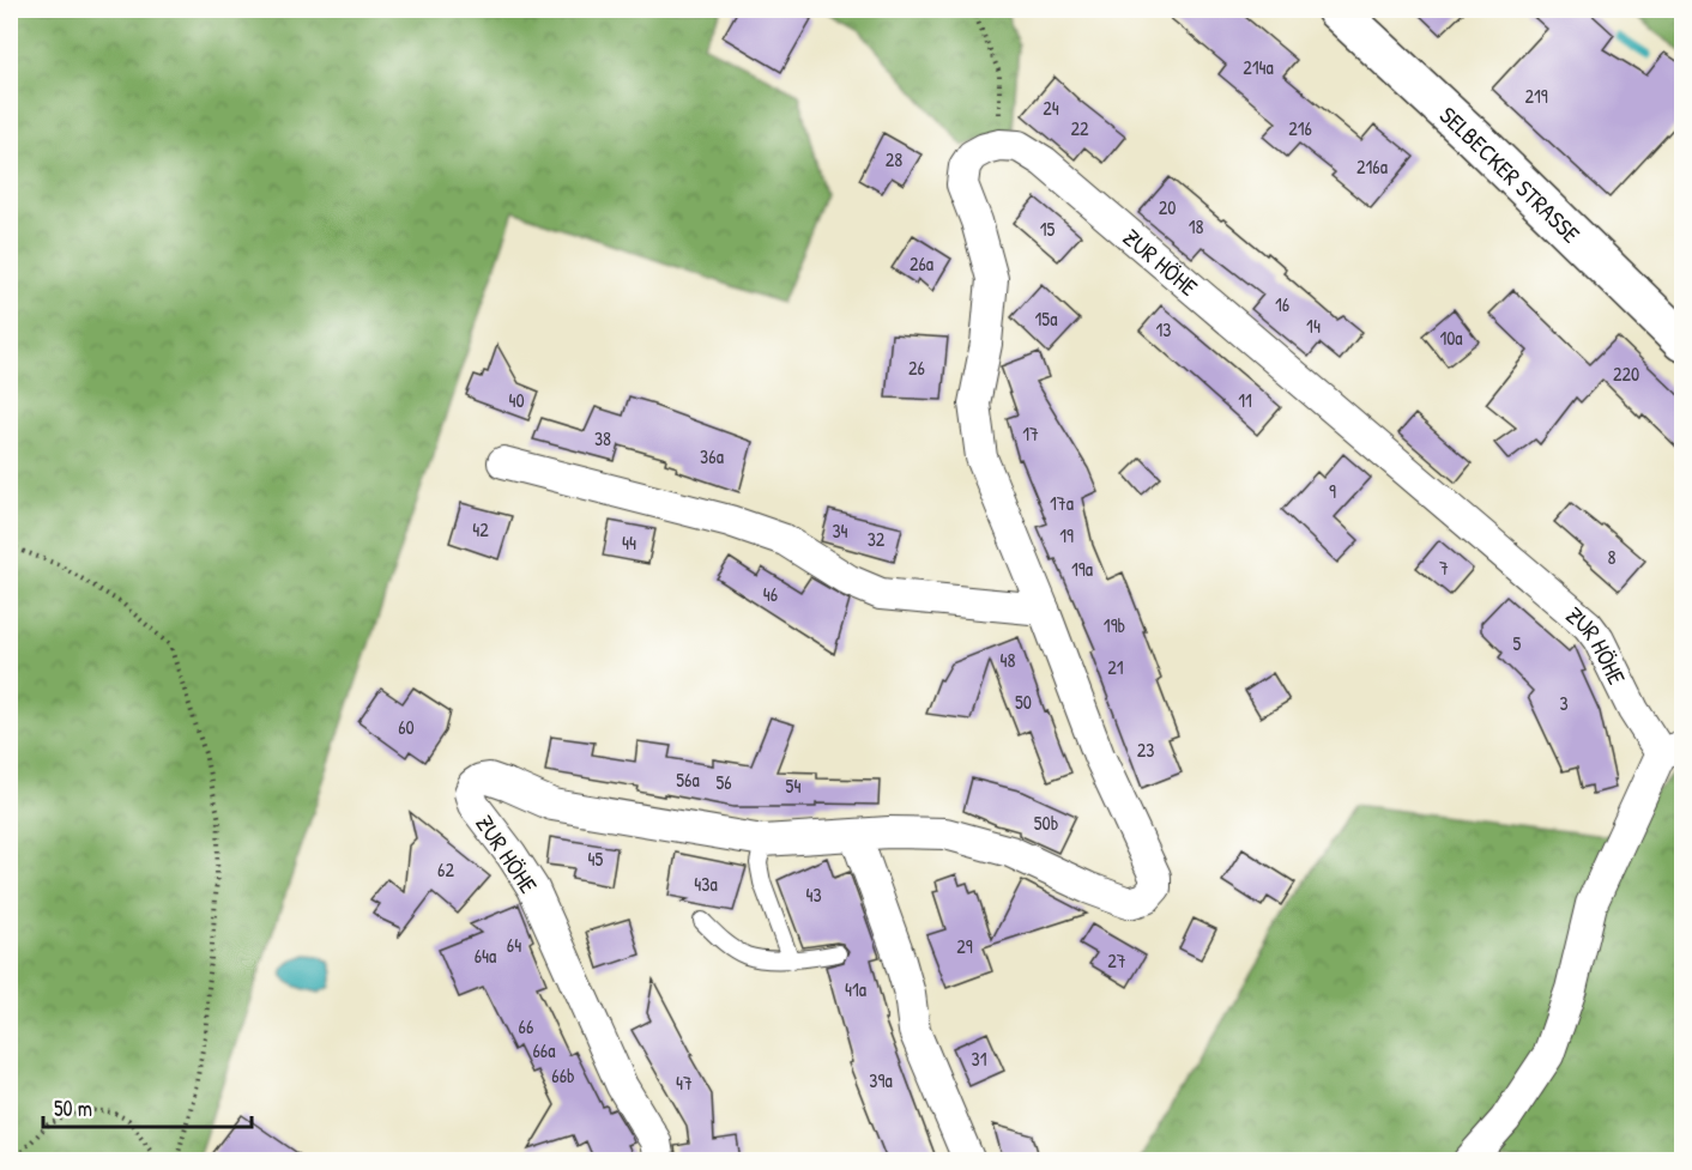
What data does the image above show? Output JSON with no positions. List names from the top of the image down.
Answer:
{
  "streets": {
    "main road": ["SELBECKER STRASSE"],
    "street": ["ZUR HÖHE"]
  },
  "house_numbers": [
    "214a",
    "219",
    "24",
    "22",
    "216",
    "28",
    "216a",
    "20",
    "18",
    "15",
    "26a",
    "16",
    "15a",
    "14",
    "13",
    "10a",
    "26",
    "220",
    "40",
    "11",
    "17",
    "38",
    "36a",
    "9",
    "17a",
    "42",
    "34",
    "19",
    "32",
    "44",
    "8",
    "7",
    "19a",
    "46",
    "19b",
    "5",
    "48",
    "21",
    "50",
    "3",
    "60",
    "23",
    "56a",
    "56",
    "54",
    "50b",
    "45",
    "62",
    "43a",
    "43",
    "64",
    "29",
    "64a",
    "27",
    "41a",
    "66",
    "66a",
    "31",
    "66b",
    "39a",
    "47"
  ],
  "scale_bar": "50 m"
}
